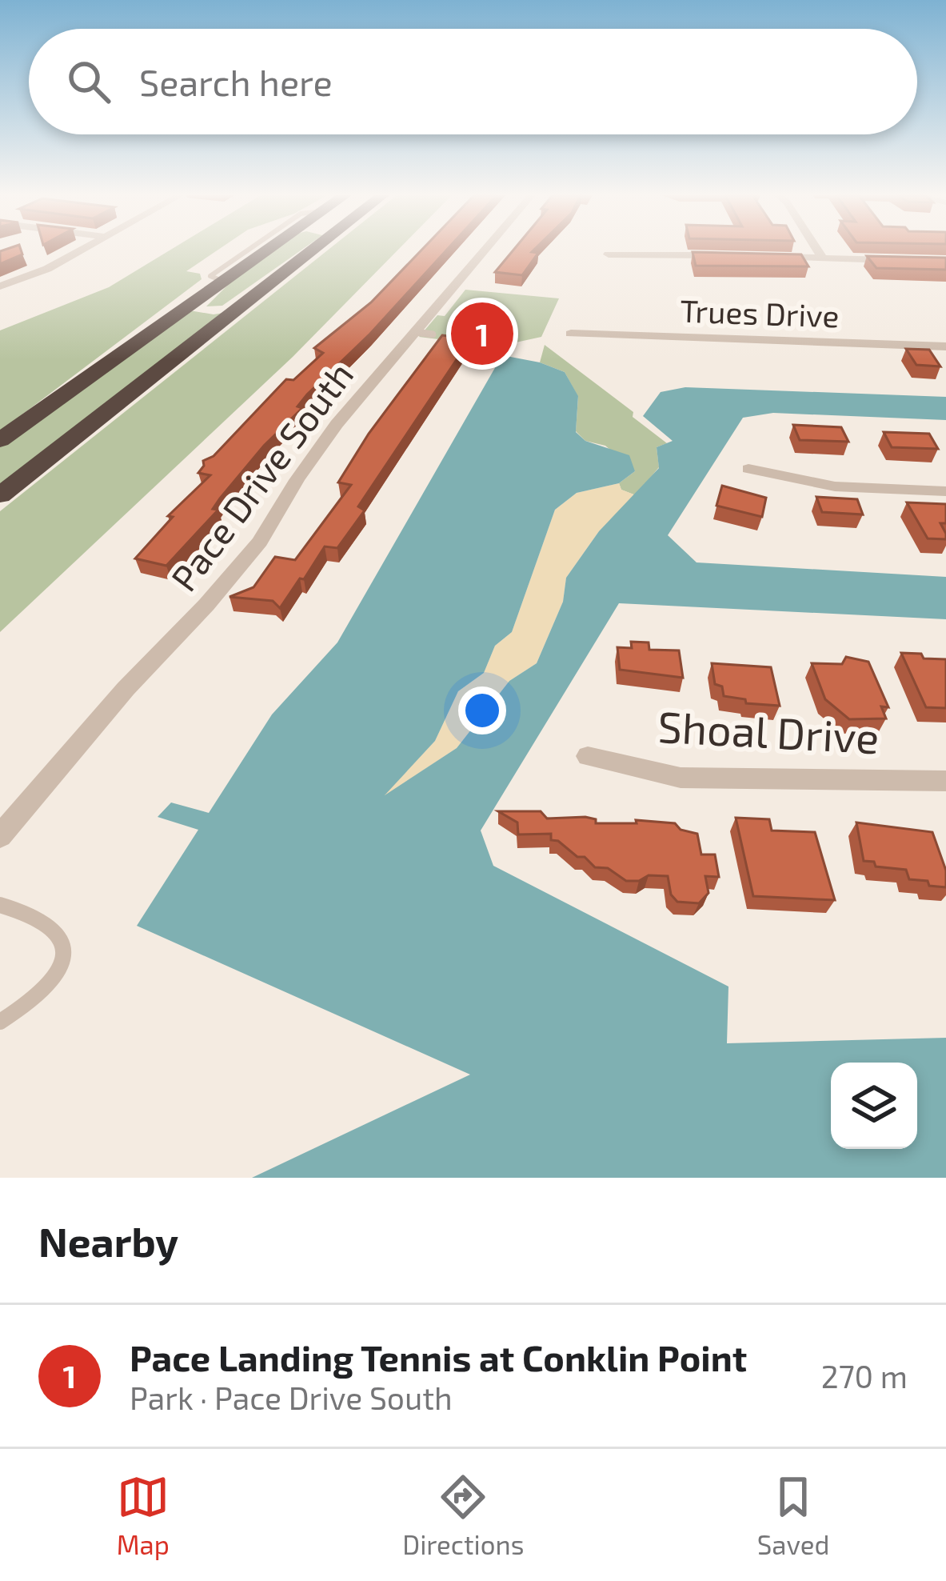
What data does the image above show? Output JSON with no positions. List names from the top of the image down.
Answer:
{
  "streets": {
    "street": ["Trues Drive", "Pace Drive South", "Shoal Drive"]
  },
  "page": {
    "search": "Search here",
    "pins": "1",
    "heading": "Nearby",
    "list": [
      {
        "mark": "1",
        "name": "Pace Landing Tennis at Conklin Point",
        "note": "Park · Pace Drive South",
        "value": "270 m"
      }
    ],
    "nav": ["Map", "Directions", "Saved"]
  }
}
